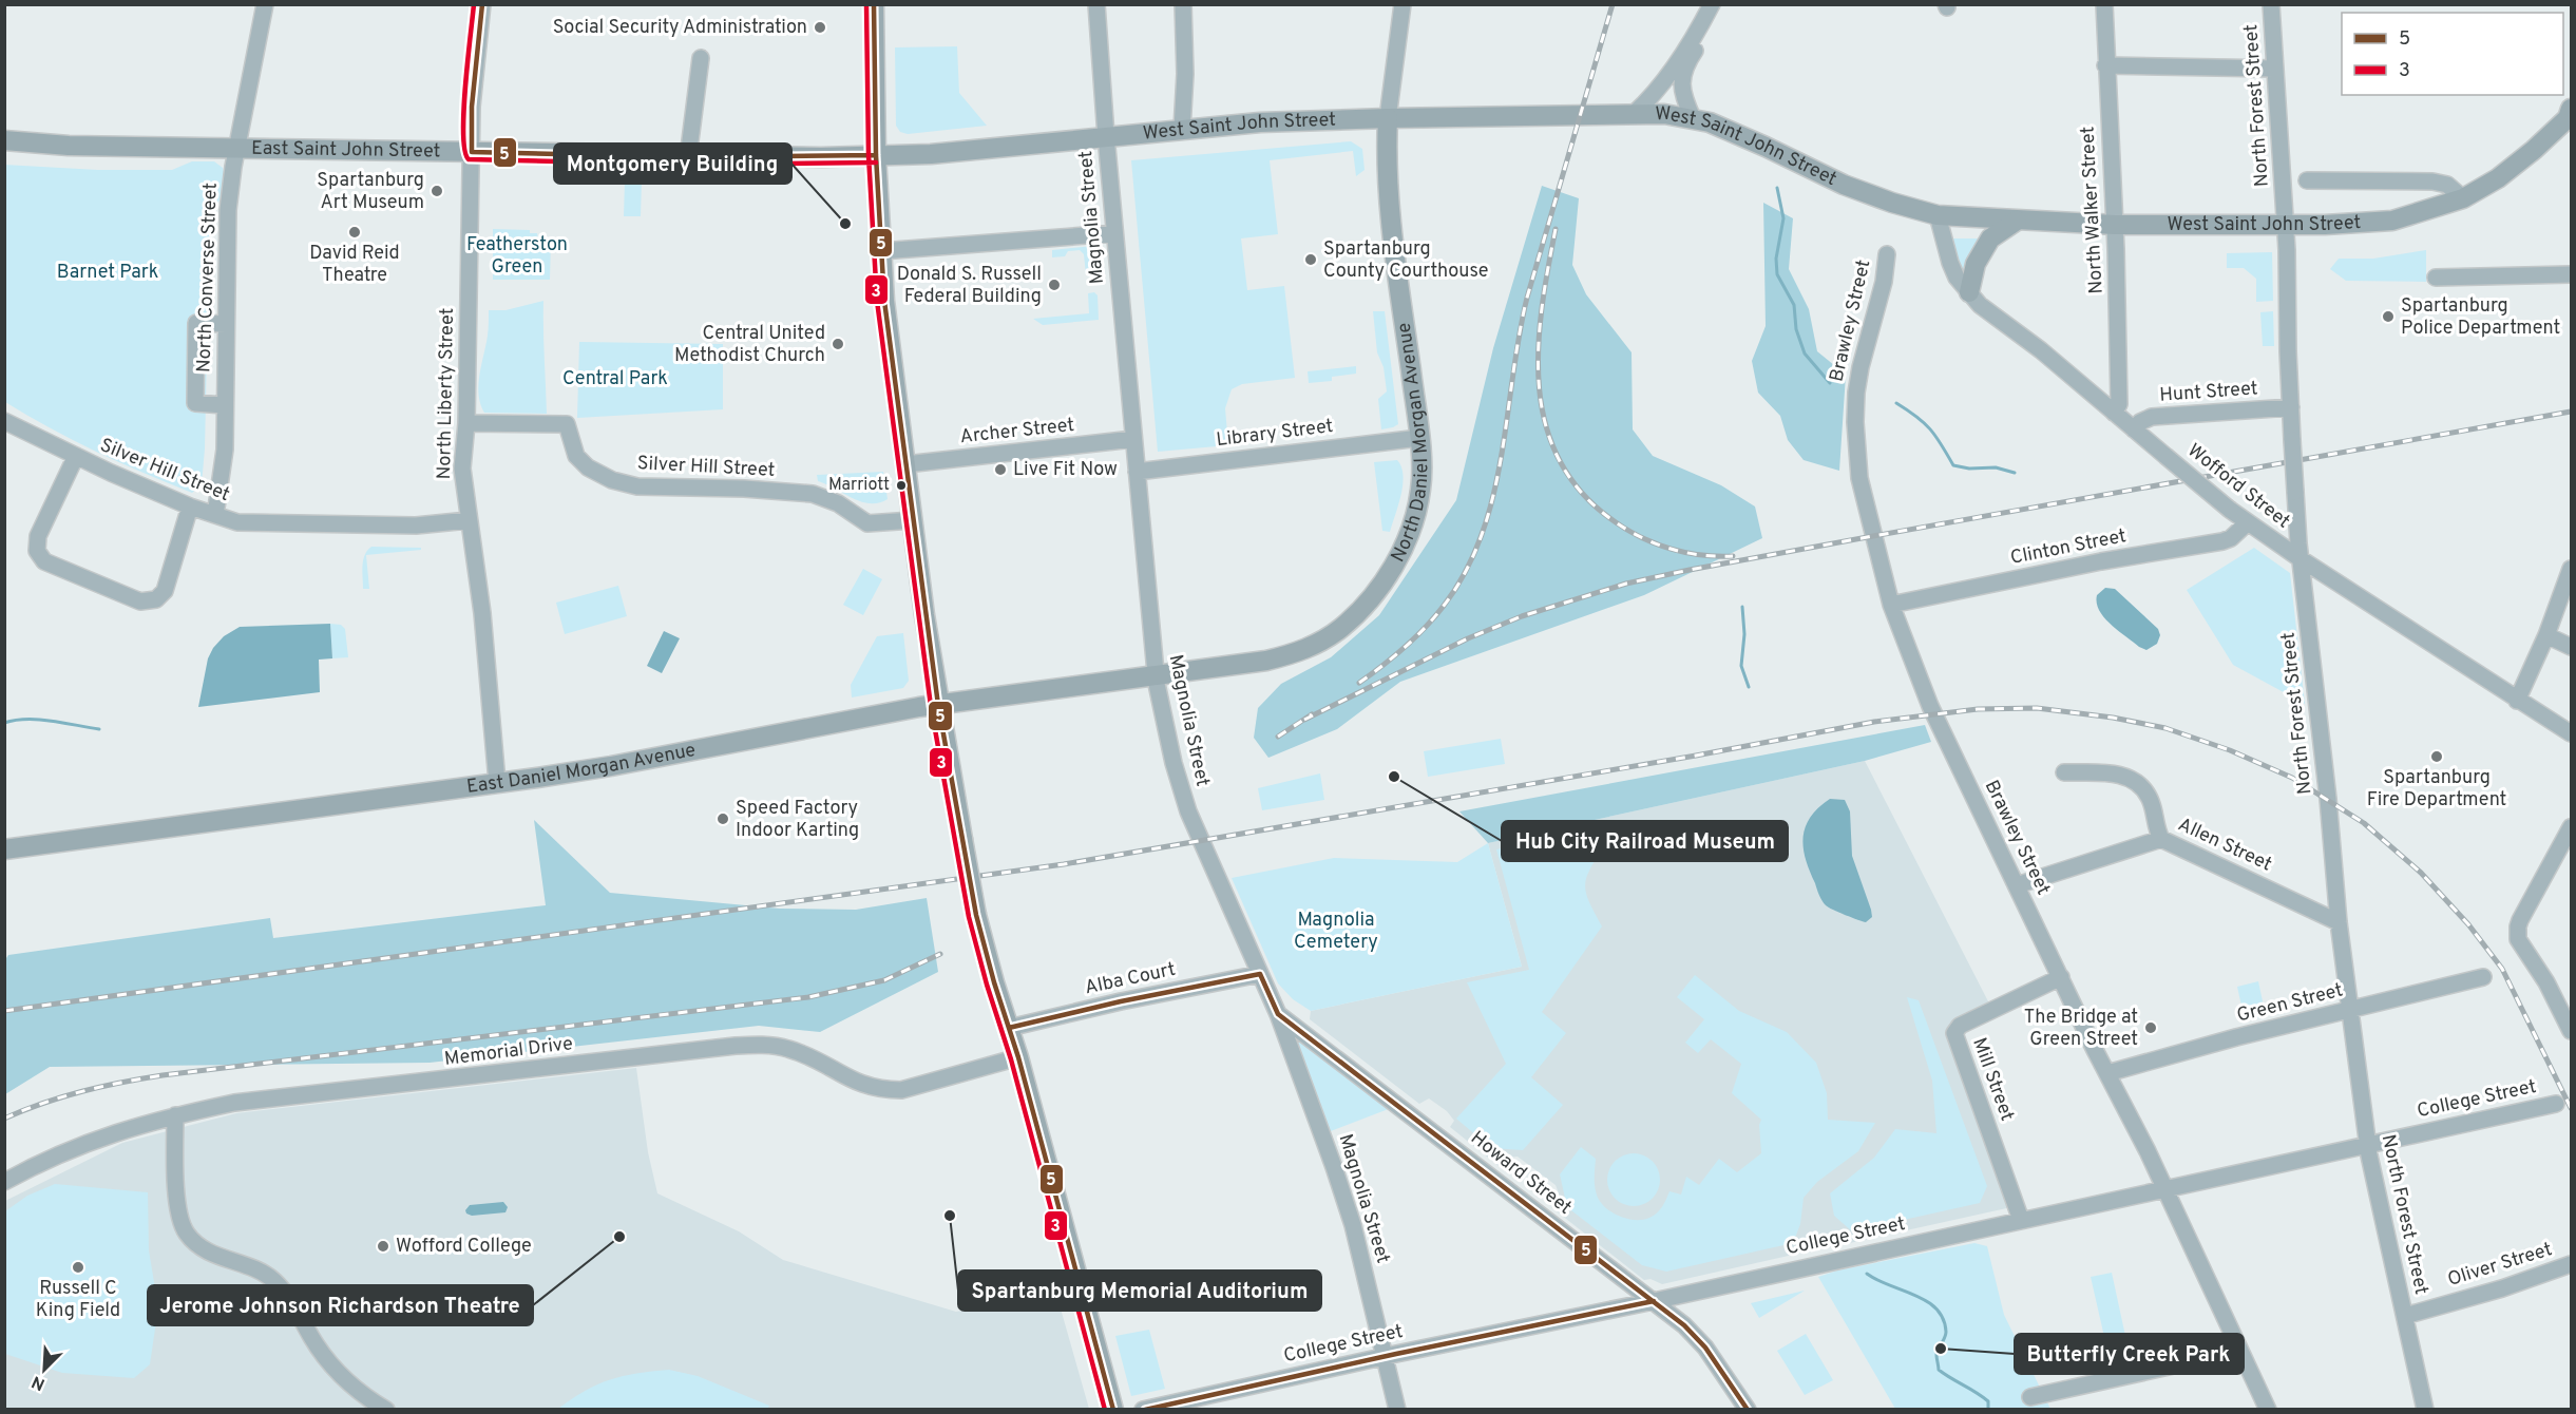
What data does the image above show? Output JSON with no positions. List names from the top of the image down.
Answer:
{
  "streets": {
    "main road": [
      "West Saint John Street",
      "East Saint John Street",
      "North Daniel Morgan Avenue",
      "East Daniel Morgan Avenue"
    ],
    "street": [
      "North Forest Street",
      "North Walker Street",
      "Magnolia Street",
      "North Converse Street",
      "Brawley Street",
      "Hunt Street",
      "North Liberty Street",
      "Archer Street",
      "Library Street",
      "Silver Hill Street",
      "Wofford Street",
      "Clinton Street",
      "Allen Street",
      "Alba Court",
      "Green Street",
      "Memorial Drive",
      "Mill Street",
      "College Street",
      "Howard Street",
      "Oliver Street"
    ]
  },
  "crossings": [
    ["North Forest Street", "West Saint John Street"],
    ["North Forest Street", "Hunt Street"],
    ["North Forest Street", "Wofford Street"],
    ["North Forest Street", "Allen Street"],
    ["North Forest Street", "Green Street"],
    ["North Forest Street", "College Street"],
    ["North Forest Street", "Oliver Street"],
    ["West Saint John Street", "East Saint John Street"],
    ["West Saint John Street", "North Walker Street"],
    ["West Saint John Street", "Magnolia Street"],
    ["West Saint John Street", "North Daniel Morgan Avenue"],
    ["West Saint John Street", "Wofford Street"],
    ["East Saint John Street", "North Converse Street"],
    ["East Saint John Street", "North Liberty Street"],
    ["North Walker Street", "Wofford Street"],
    ["Magnolia Street", "Archer Street"],
    ["Magnolia Street", "Library Street"],
    ["Magnolia Street", "North Daniel Morgan Avenue"],
    ["Magnolia Street", "East Daniel Morgan Avenue"],
    ["Magnolia Street", "Alba Court"],
    ["Magnolia Street", "College Street"],
    ["Magnolia Street", "Howard Street"],
    ["North Converse Street", "Silver Hill Street"],
    ["Brawley Street", "Clinton Street"],
    ["Brawley Street", "Allen Street"],
    ["Brawley Street", "Green Street"],
    ["Brawley Street", "Mill Street"],
    ["Brawley Street", "College Street"],
    ["Hunt Street", "Wofford Street"],
    ["North Liberty Street", "Silver Hill Street"],
    ["North Liberty Street", "East Daniel Morgan Avenue"],
    ["Library Street", "North Daniel Morgan Avenue"],
    ["North Daniel Morgan Avenue", "East Daniel Morgan Avenue"],
    ["Wofford Street", "Clinton Street"],
    ["Mill Street", "College Street"],
    ["College Street", "Howard Street"]
  ],
  "parks": [
    "Featherston Green",
    "Barnet Park",
    "Central Park",
    "Magnolia Cemetery"
  ],
  "places": [
    "Social Security Administration",
    "Spartanburg Art Museum",
    "Montgomery Building",
    "David Reid Theatre",
    "Spartanburg County Courthouse",
    "Donald S. Russell Federal Building",
    "Spartanburg Police Department",
    "Central United Methodist Church",
    "Live Fit Now",
    "Marriott",
    "Spartanburg Fire Department",
    "Hub City Railroad Museum",
    "Speed Factory Indoor Karting",
    "The Bridge at Green Street",
    "Spartanburg Memorial Auditorium",
    "Jerome Johnson Richardson Theatre",
    "Wofford College",
    "Russell C King Field",
    "Butterfly Creek Park"
  ],
  "lines": ["transit line 5", "transit line 3"],
  "legend": ["5", "3"],
  "north": "bottom left"
}
